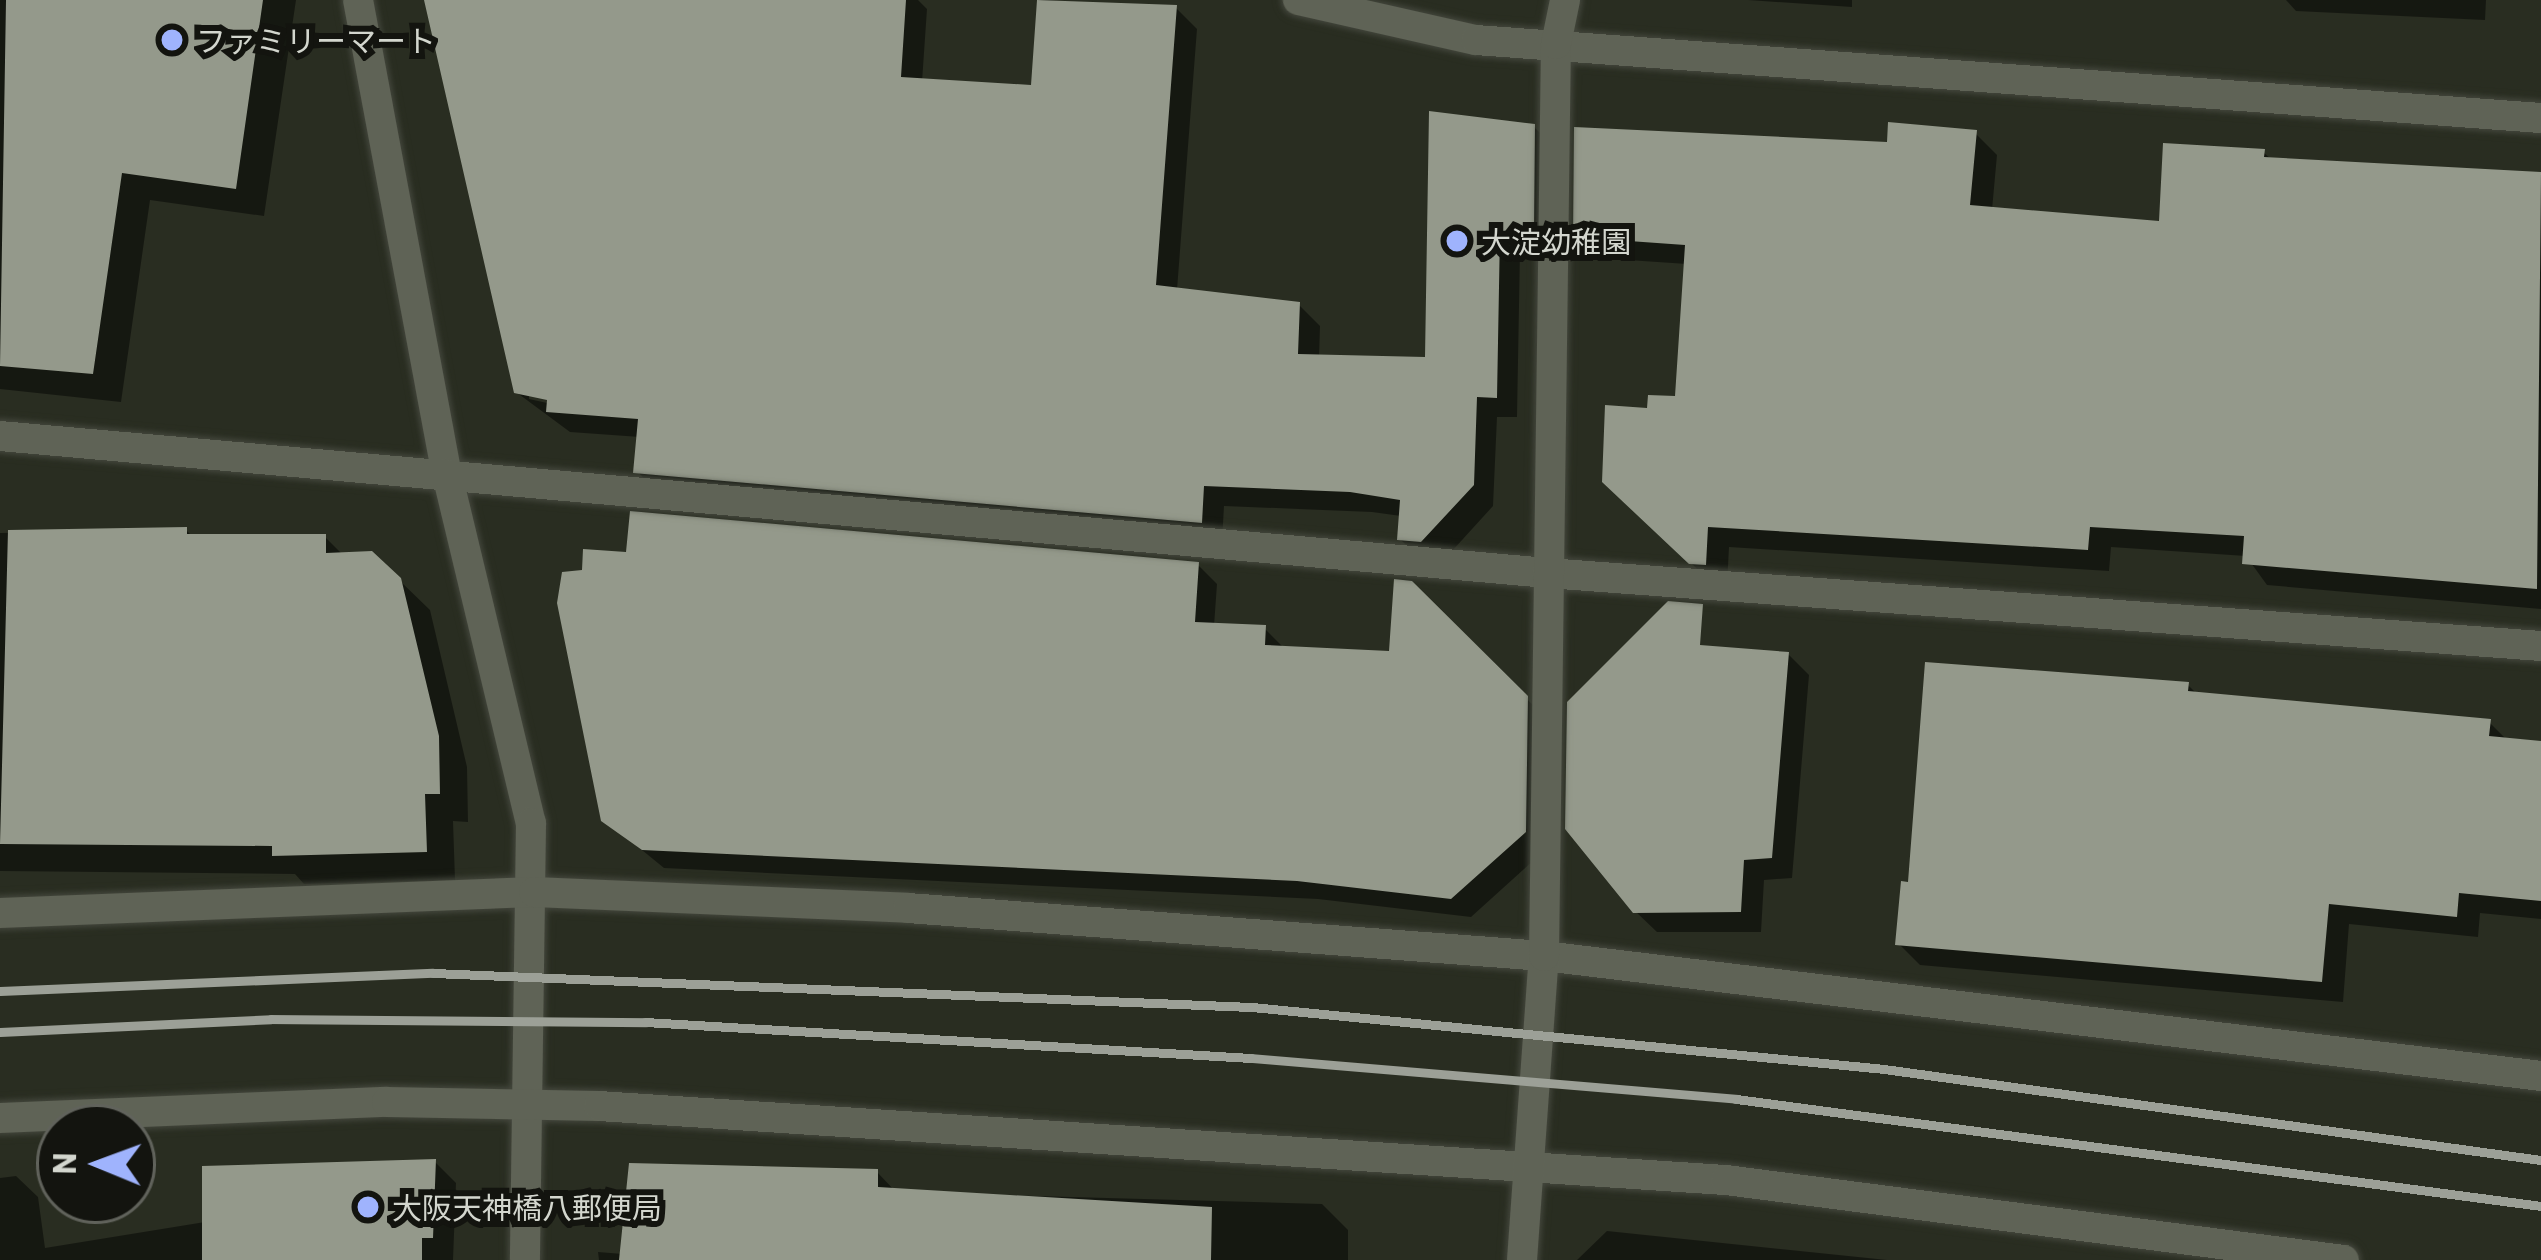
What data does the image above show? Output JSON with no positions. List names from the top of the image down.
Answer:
{
  "places": ["ファミリーマート", "大淀幼稚園", "大阪天神橋八郵便局"],
  "north": "left"
}
